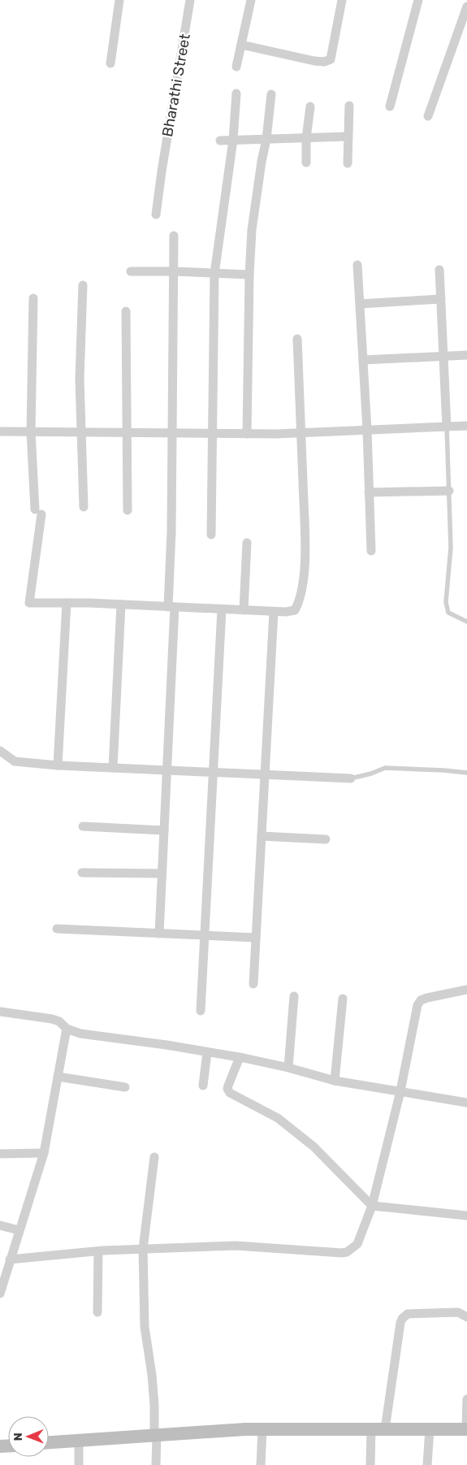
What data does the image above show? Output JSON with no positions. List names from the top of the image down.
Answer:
{
  "streets": {
    "street": ["Bharathi Street"]
  },
  "north": "left"
}
